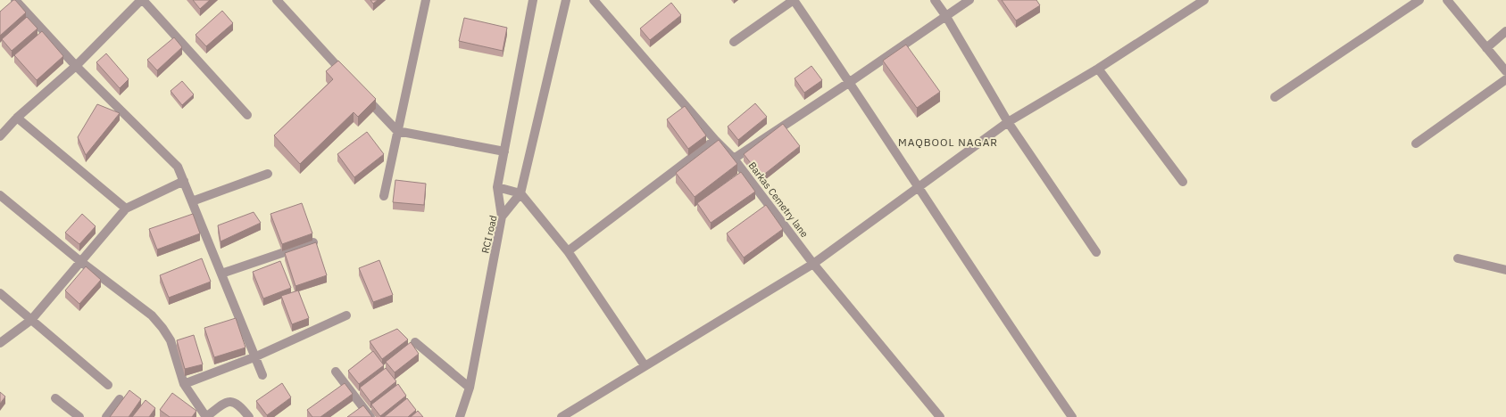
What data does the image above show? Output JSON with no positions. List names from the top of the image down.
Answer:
{
  "streets": {
    "street": ["Barkas Cemetry lane", "RCI road"]
  },
  "districts": ["MAQBOOL NAGAR"]
}
